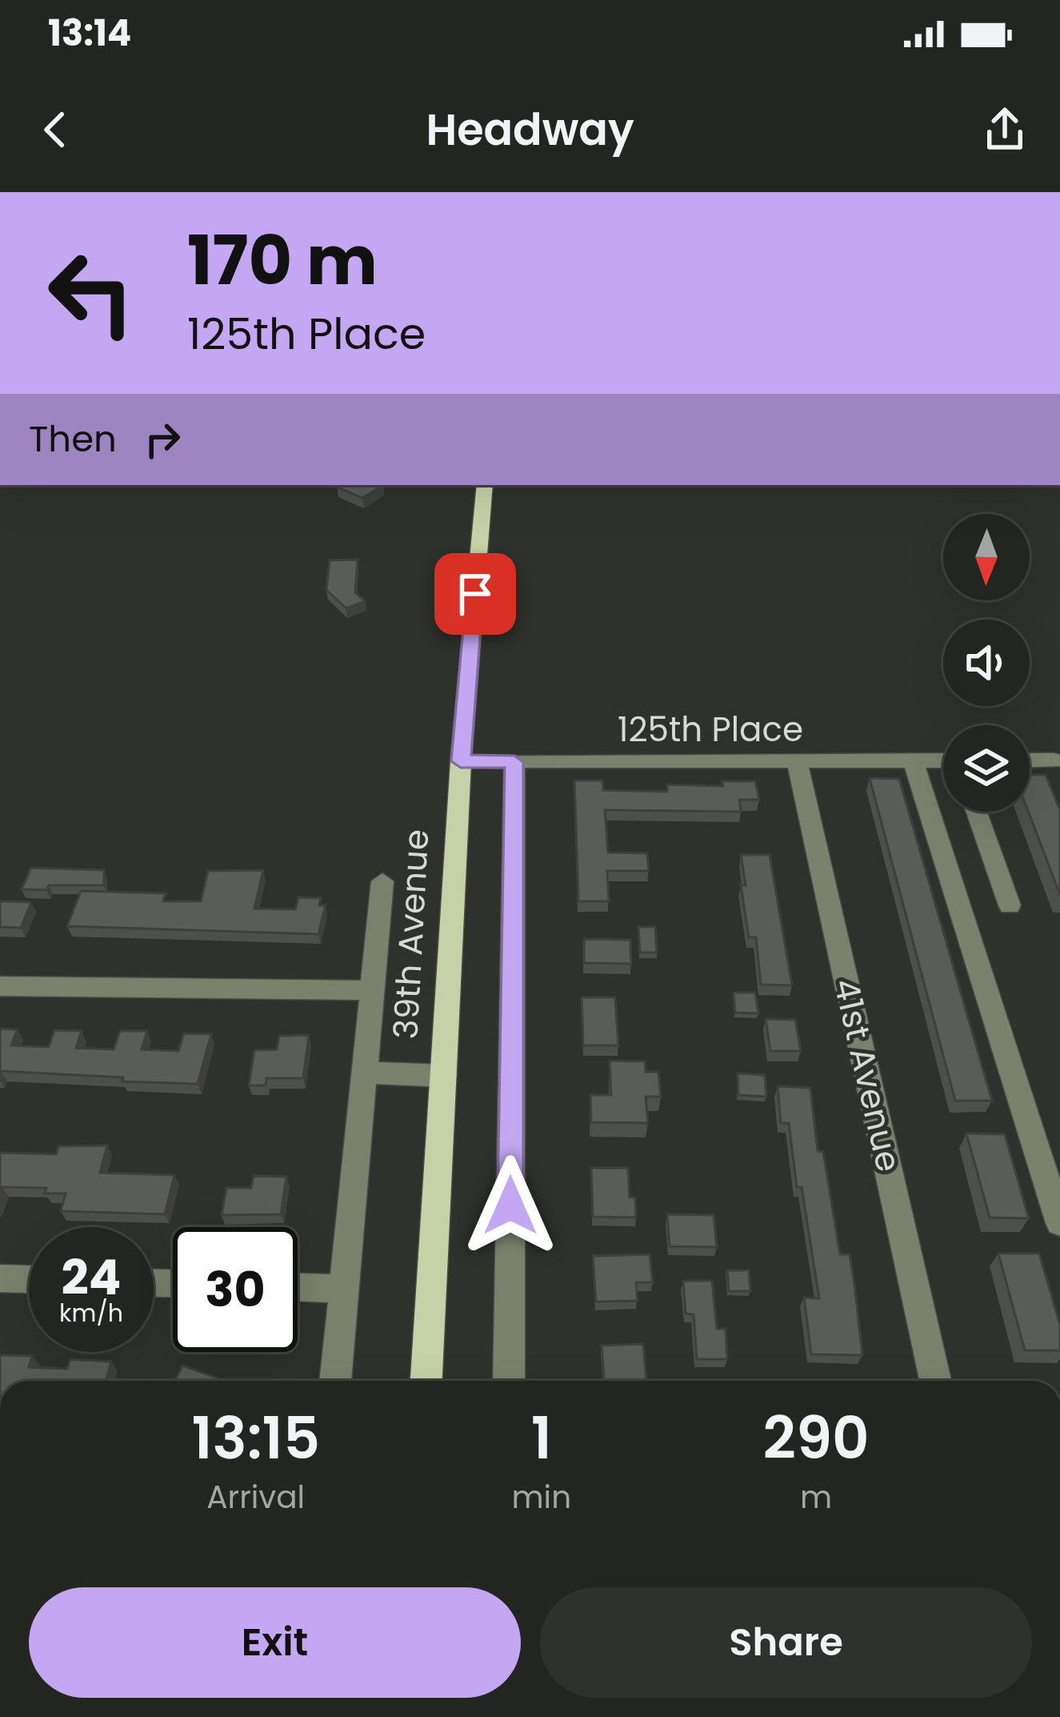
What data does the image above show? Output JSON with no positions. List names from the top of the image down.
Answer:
{
  "streets": {
    "main road": ["39th Avenue"],
    "street": ["125th Place", "41st Avenue"]
  },
  "crossings": [
    ["125th Place", "39th Avenue"],
    ["125th Place", "41st Avenue"]
  ],
  "north": "bottom",
  "page": {
    "status": "13:14",
    "header": "Headway",
    "turn": ["170 m", "125th Place"],
    "then": "Then",
    "speed": "24 km/h",
    "limit": "30",
    "eta": [
      "13:15",
      "Arrival",
      "1",
      "min",
      "290",
      "m"
    ],
    "buttons": ["Exit", "Share"]
  }
}
